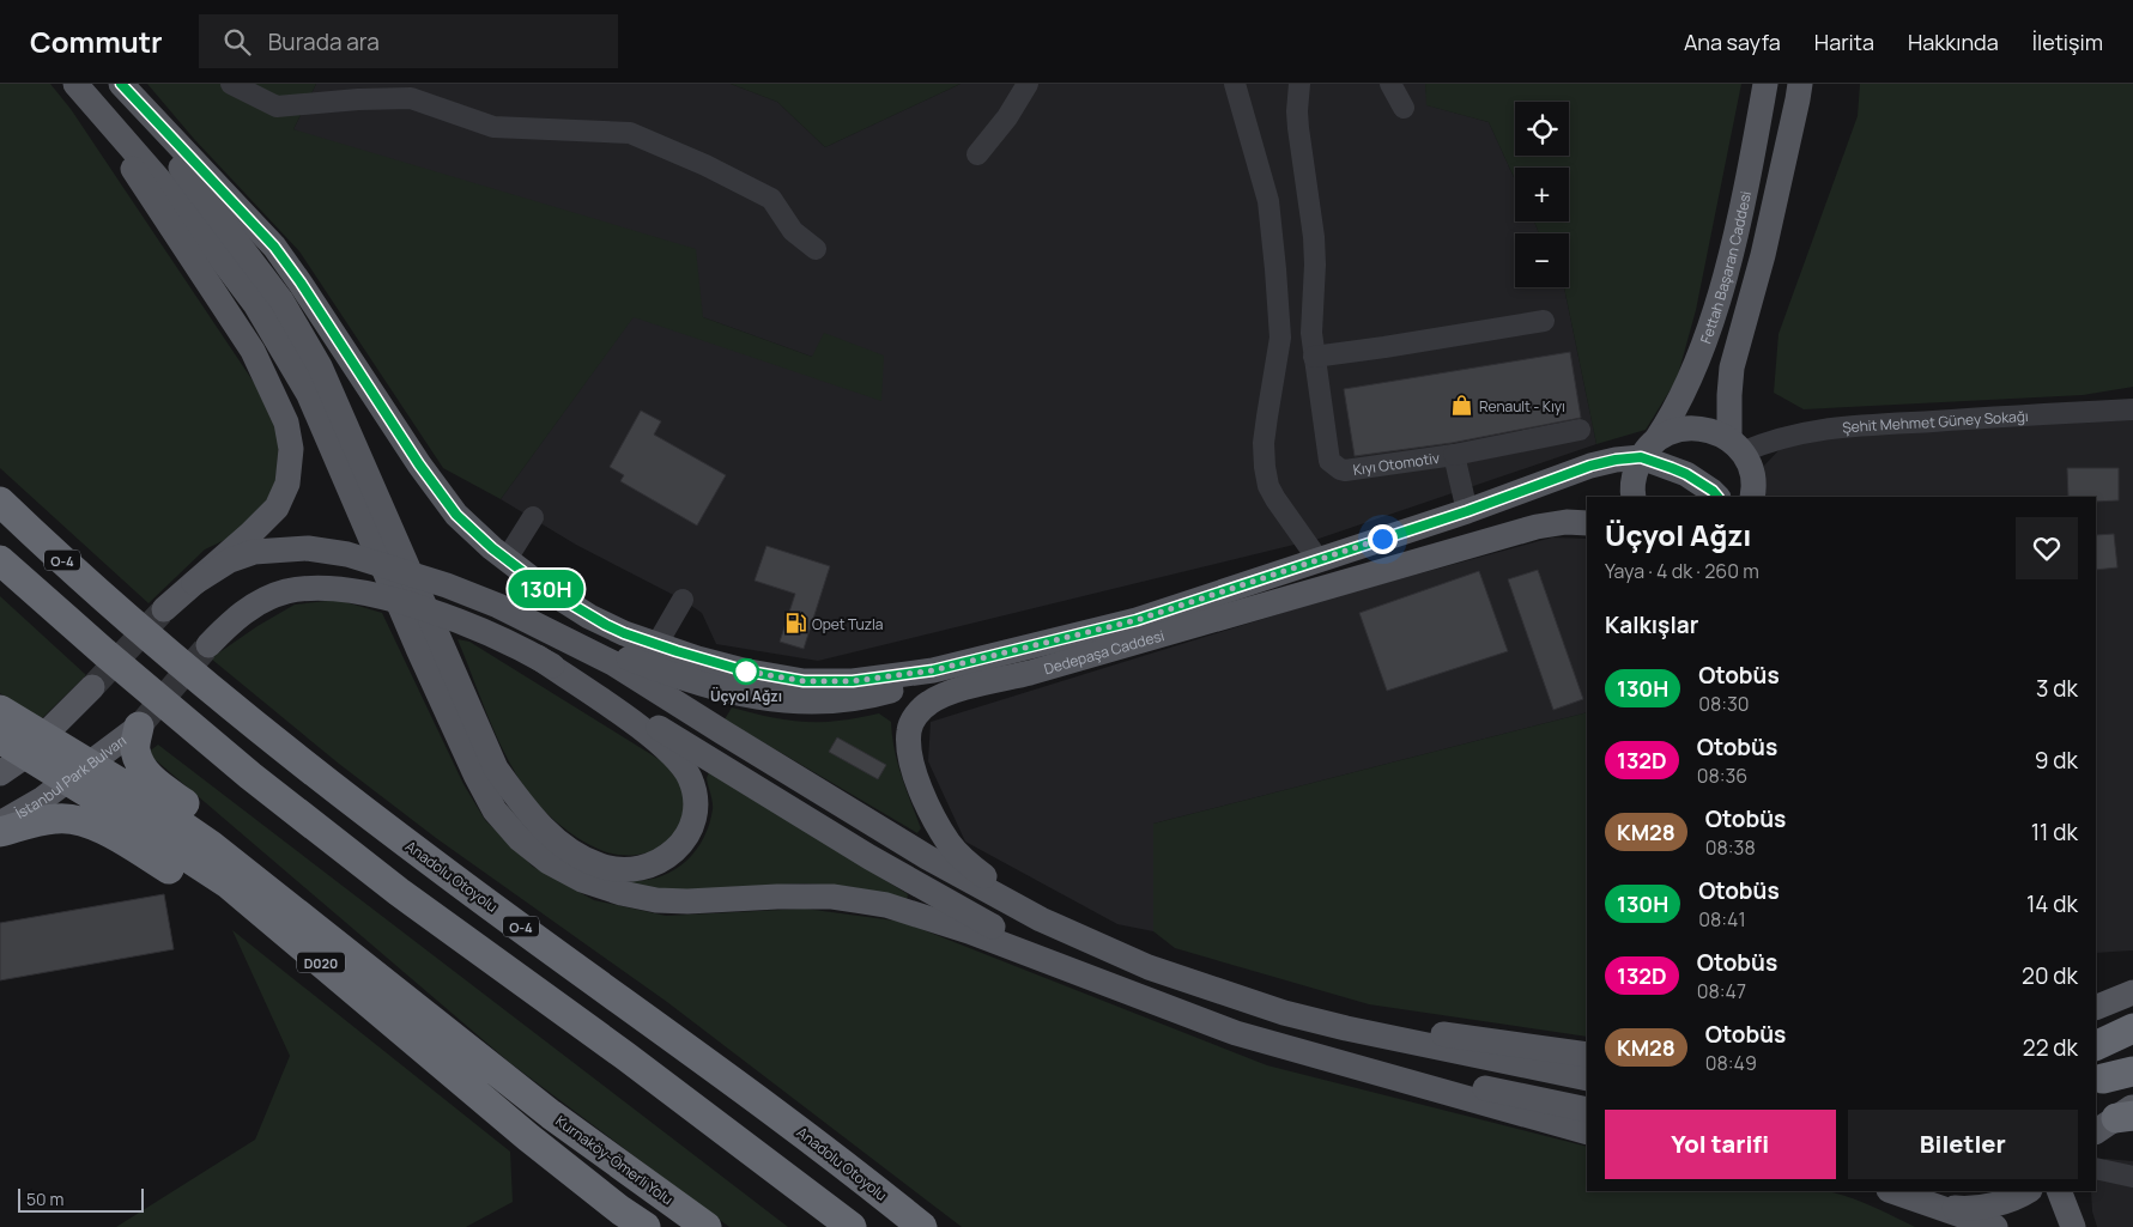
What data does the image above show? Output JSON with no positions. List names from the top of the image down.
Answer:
{
  "streets": {
    "highway": [
      "O-4",
      "Anadolu Otoyolu",
      "D020",
      "Kurnaköy-Ömerli Yolu"
    ],
    "main road": ["Fettah Başaran Caddesi", "Dedepaşa Caddesi", "İstanbul Park Bulvarı"],
    "street": ["Şehit Mehmet Güney Sokağı", "Kıyı Otomotiv"]
  },
  "crossings": [
    ["Fettah Başaran Caddesi", "Dedepaşa Caddesi"],
    ["Kıyı Otomotiv", "Dedepaşa Caddesi"],
    ["D020", "Kurnaköy-Ömerli Yolu"]
  ],
  "places": {
    "shop": ["Renault - Kıyı"],
    "fuel station": ["Opet Tuzla"],
    "other": ["Üçyol Ağzı"]
  },
  "lines": ["bus line 130H"],
  "scale_bar": "50 m",
  "page": {
    "header": "Commutr",
    "search": "Burada ara",
    "nav": [
      "Ana sayfa",
      "Harita",
      "Hakkında",
      "İletişim"
    ],
    "on_map": "130H",
    "map_buttons": ["+", "−"],
    "heading": [
      ["Üçyol Ağzı", "Yaya · 4 dk · 260 m"],
      "Kalkışlar"
    ],
    "list": [
      {
        "mark": "130H",
        "name": "Otobüs",
        "note": "08:30",
        "value": "3 dk"
      },
      {
        "mark": "132D",
        "name": "Otobüs",
        "note": "08:36",
        "value": "9 dk"
      },
      {
        "mark": "KM28",
        "name": "Otobüs",
        "note": "08:38",
        "value": "11 dk"
      },
      {
        "mark": "130H",
        "name": "Otobüs",
        "note": "08:41",
        "value": "14 dk"
      },
      {
        "mark": "132D",
        "name": "Otobüs",
        "note": "08:47",
        "value": "20 dk"
      },
      {
        "mark": "KM28",
        "name": "Otobüs",
        "note": "08:49",
        "value": "22 dk"
      }
    ],
    "buttons": ["Yol tarifi", "Biletler"],
    "scale": "50 m"
  }
}
